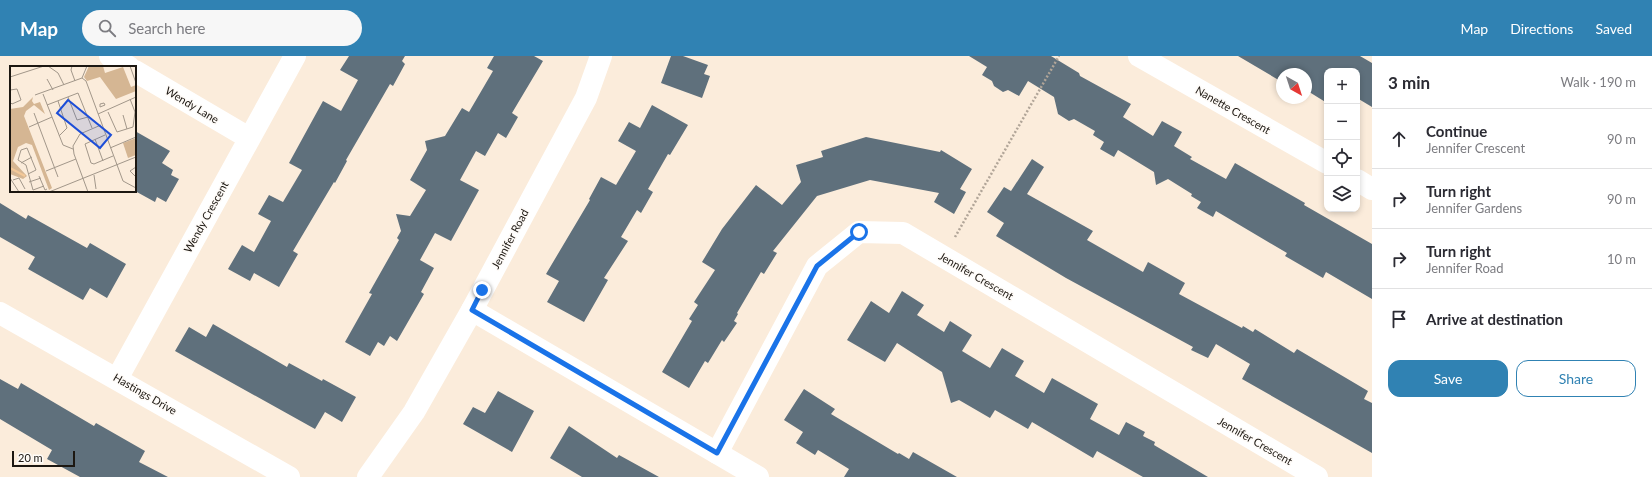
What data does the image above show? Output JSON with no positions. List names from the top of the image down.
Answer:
{
  "streets": {
    "street": [
      "Wendy Lane",
      "Nanette Crescent",
      "Wendy Crescent",
      "Jennifer Road",
      "Jennifer Crescent",
      "Hastings Drive"
    ]
  },
  "crossings": [
    ["Wendy Lane", "Wendy Crescent"],
    ["Wendy Crescent", "Hastings Drive"]
  ],
  "scale_bar": "20 m",
  "north": "bottom right",
  "page": {
    "header": "Map",
    "search": "Search here",
    "nav": ["Map", "Directions", "Saved"],
    "heading": ["3 min", "Walk · 190 m"],
    "map_buttons": ["+", "−"],
    "list": [
      ["Continue", "Jennifer Crescent", "90 m"],
      ["Turn right", "Jennifer Gardens", "90 m"],
      ["Turn right", "Jennifer Road", "10 m"],
      "Arrive at destination"
    ],
    "buttons": ["Save", "Share"],
    "scale": "20 m"
  }
}
